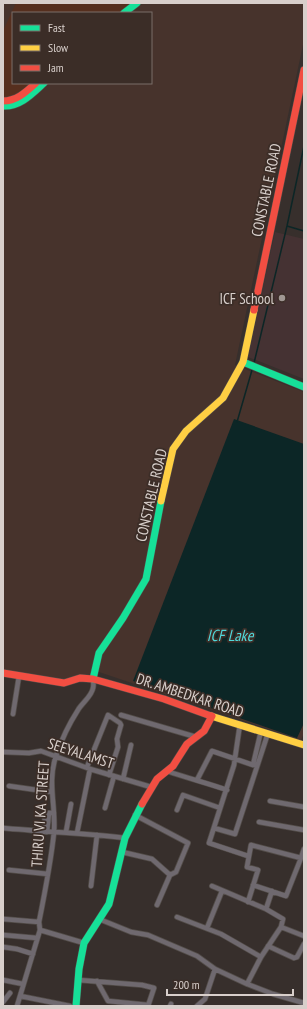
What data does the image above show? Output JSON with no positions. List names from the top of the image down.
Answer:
{
  "streets": {
    "street": [
      "CONSTABLE ROAD",
      "DR. AMBEDKAR ROAD",
      "SEEYALAMST",
      "THIRU VI KA STREET"
    ]
  },
  "crossings": [
    ["CONSTABLE ROAD", "DR. AMBEDKAR ROAD"],
    ["CONSTABLE ROAD", "THIRU VI KA STREET"],
    ["DR. AMBEDKAR ROAD", "THIRU VI KA STREET"],
    ["SEEYALAMST", "THIRU VI KA STREET"]
  ],
  "water": ["ICF Lake"],
  "places": ["ICF School"],
  "legend": ["Fast", "Slow", "Jam"],
  "scale_bar": "200 m"
}
